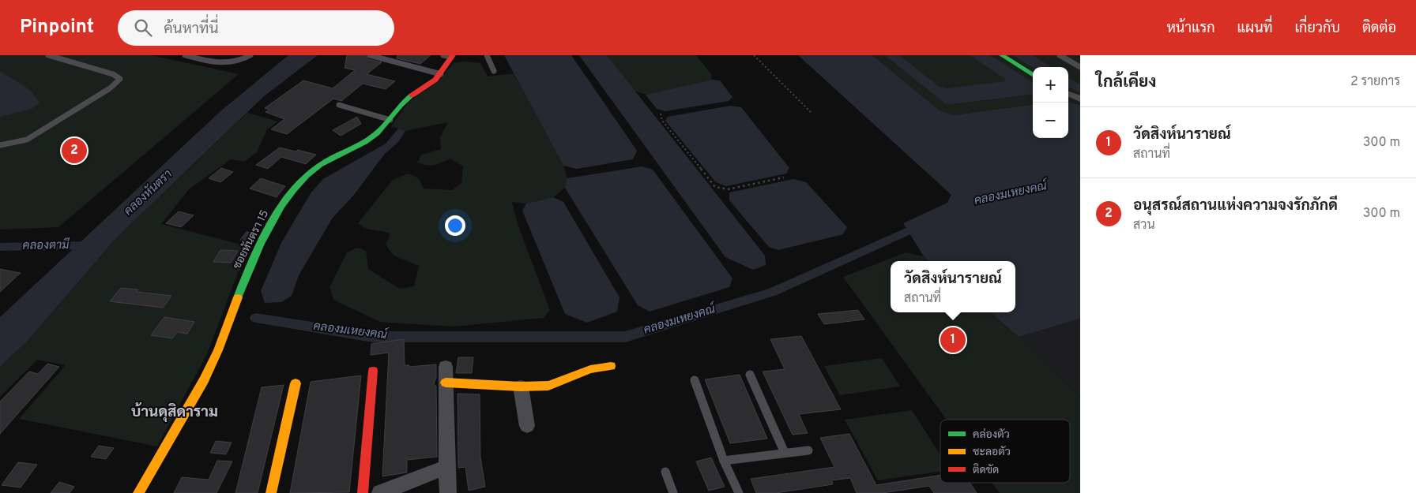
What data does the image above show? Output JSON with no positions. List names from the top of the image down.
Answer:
{
  "streets": {
    "street": ["ซอยหันตรา 15"]
  },
  "districts": ["บ้านดุสิดาราม"],
  "water": ["คลองหันตรา", "คลองมเหยงคณ์", "คลองตามี"],
  "legend": ["คล่องตัว", "ชะลอตัว", "ติดขัด"],
  "page": {
    "header": "Pinpoint",
    "search": "ค้นหาที่นี่",
    "nav": [
      "หน้าแรก",
      "แผนที่",
      "เกี่ยวกับ",
      "ติดต่อ"
    ],
    "heading": ["ใกล้เคียง", "2 รายการ"],
    "map_buttons": ["+", "−"],
    "list": [
      {
        "mark": "1",
        "name": "วัดสิงห์นารายณ์",
        "note": "สถานที่",
        "value": "300 m"
      },
      {
        "mark": "2",
        "name": "อนุสรณ์สถานแห่งความจงรักภักดี",
        "note": "สวน",
        "value": "300 m"
      }
    ],
    "pins": ["2", "1"],
    "popup": ["วัดสิงห์นารายณ์", "สถานที่"]
  }
}
